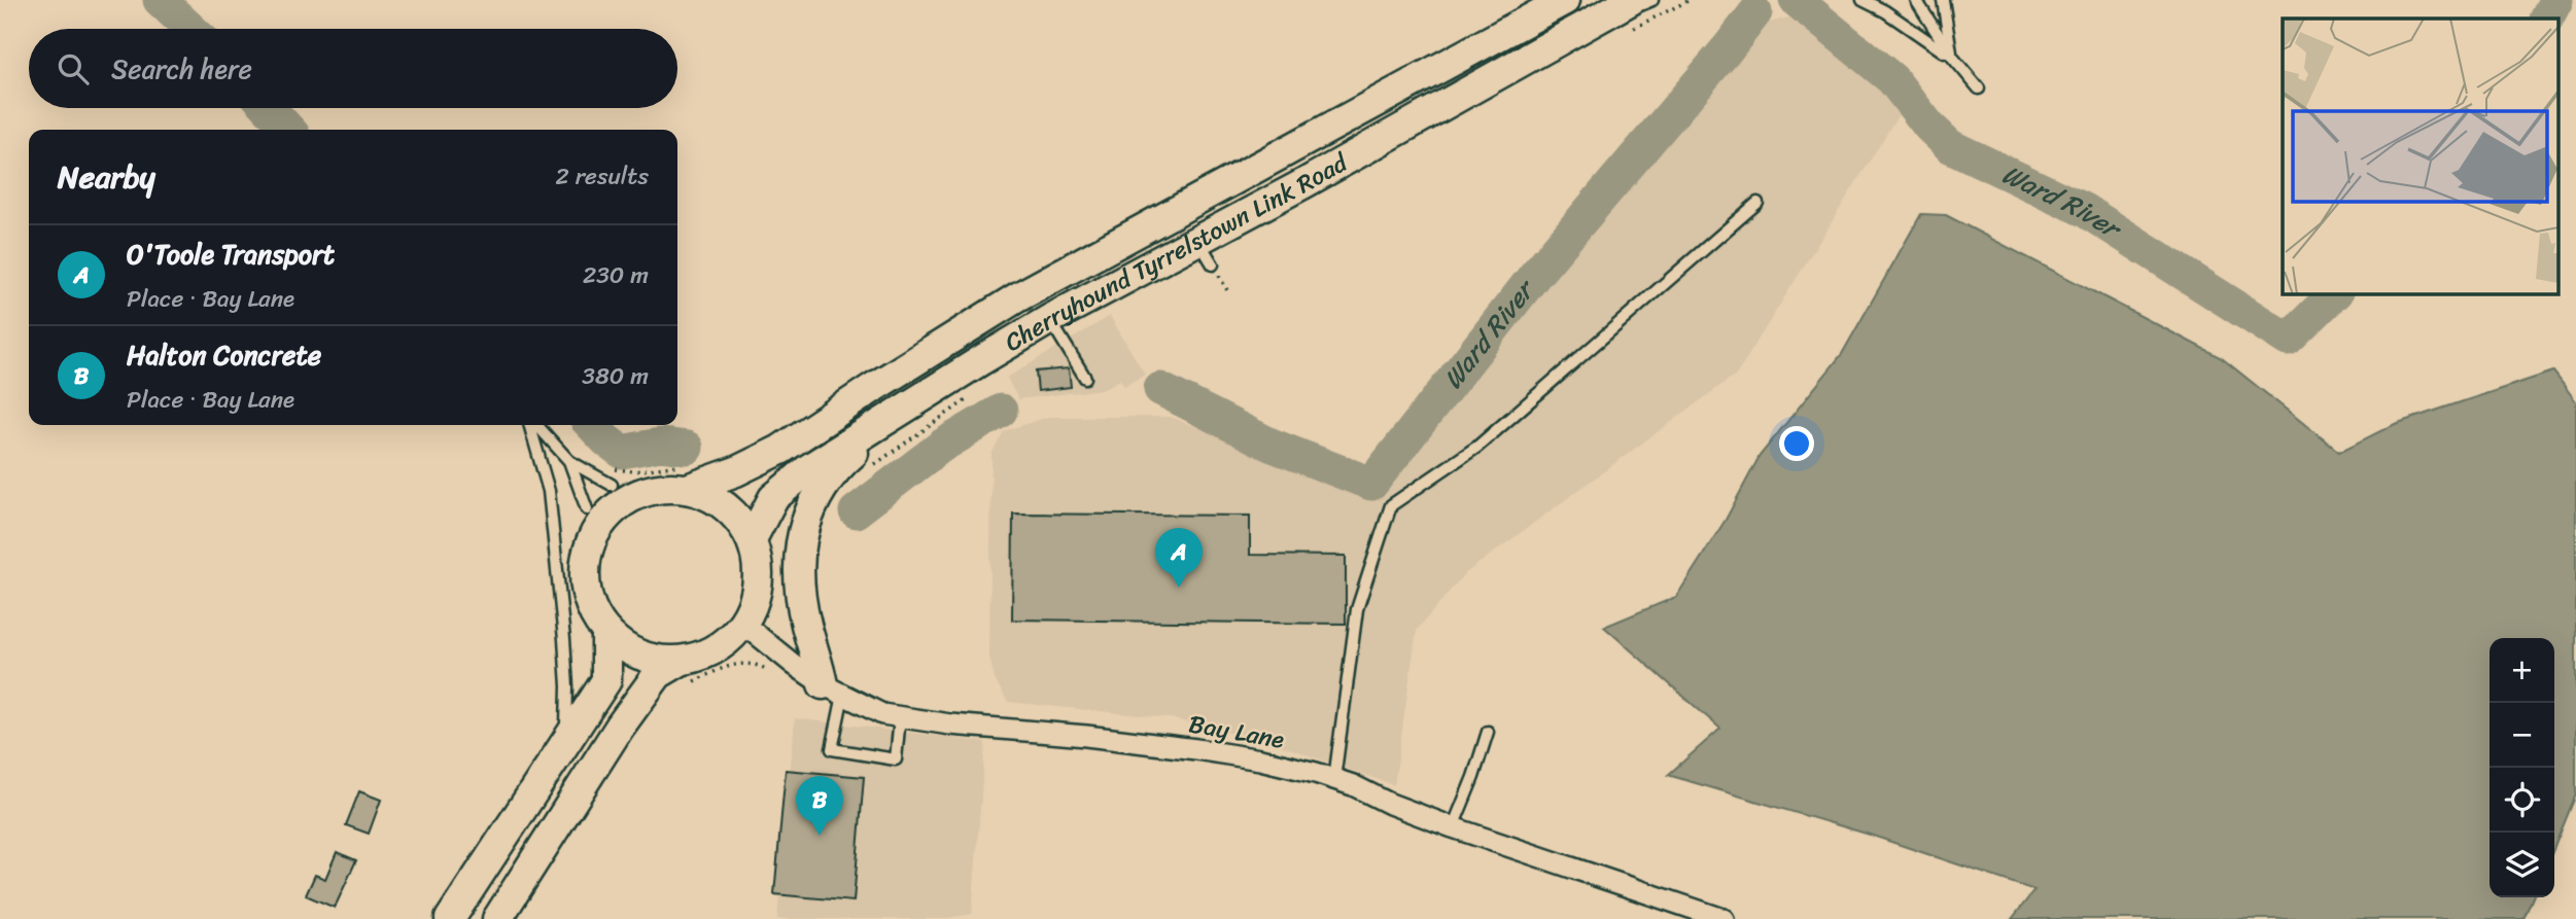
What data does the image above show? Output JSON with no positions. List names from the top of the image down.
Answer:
{
  "streets": {
    "street": ["Cherryhound Tyrrelstown Link Road", "Bay Lane"]
  },
  "crossings": [
    ["Cherryhound Tyrrelstown Link Road", "Bay Lane"]
  ],
  "water": ["Ward River"],
  "page": {
    "search": "Search here",
    "heading": ["Nearby", "2 results"],
    "list": [
      {
        "mark": "A",
        "name": "O'Toole Transport",
        "note": "Place · Bay Lane",
        "value": "230 m"
      },
      {
        "mark": "B",
        "name": "Halton Concrete",
        "note": "Place · Bay Lane",
        "value": "380 m"
      }
    ],
    "pins": ["A", "B"],
    "map_buttons": ["+", "−"]
  }
}
